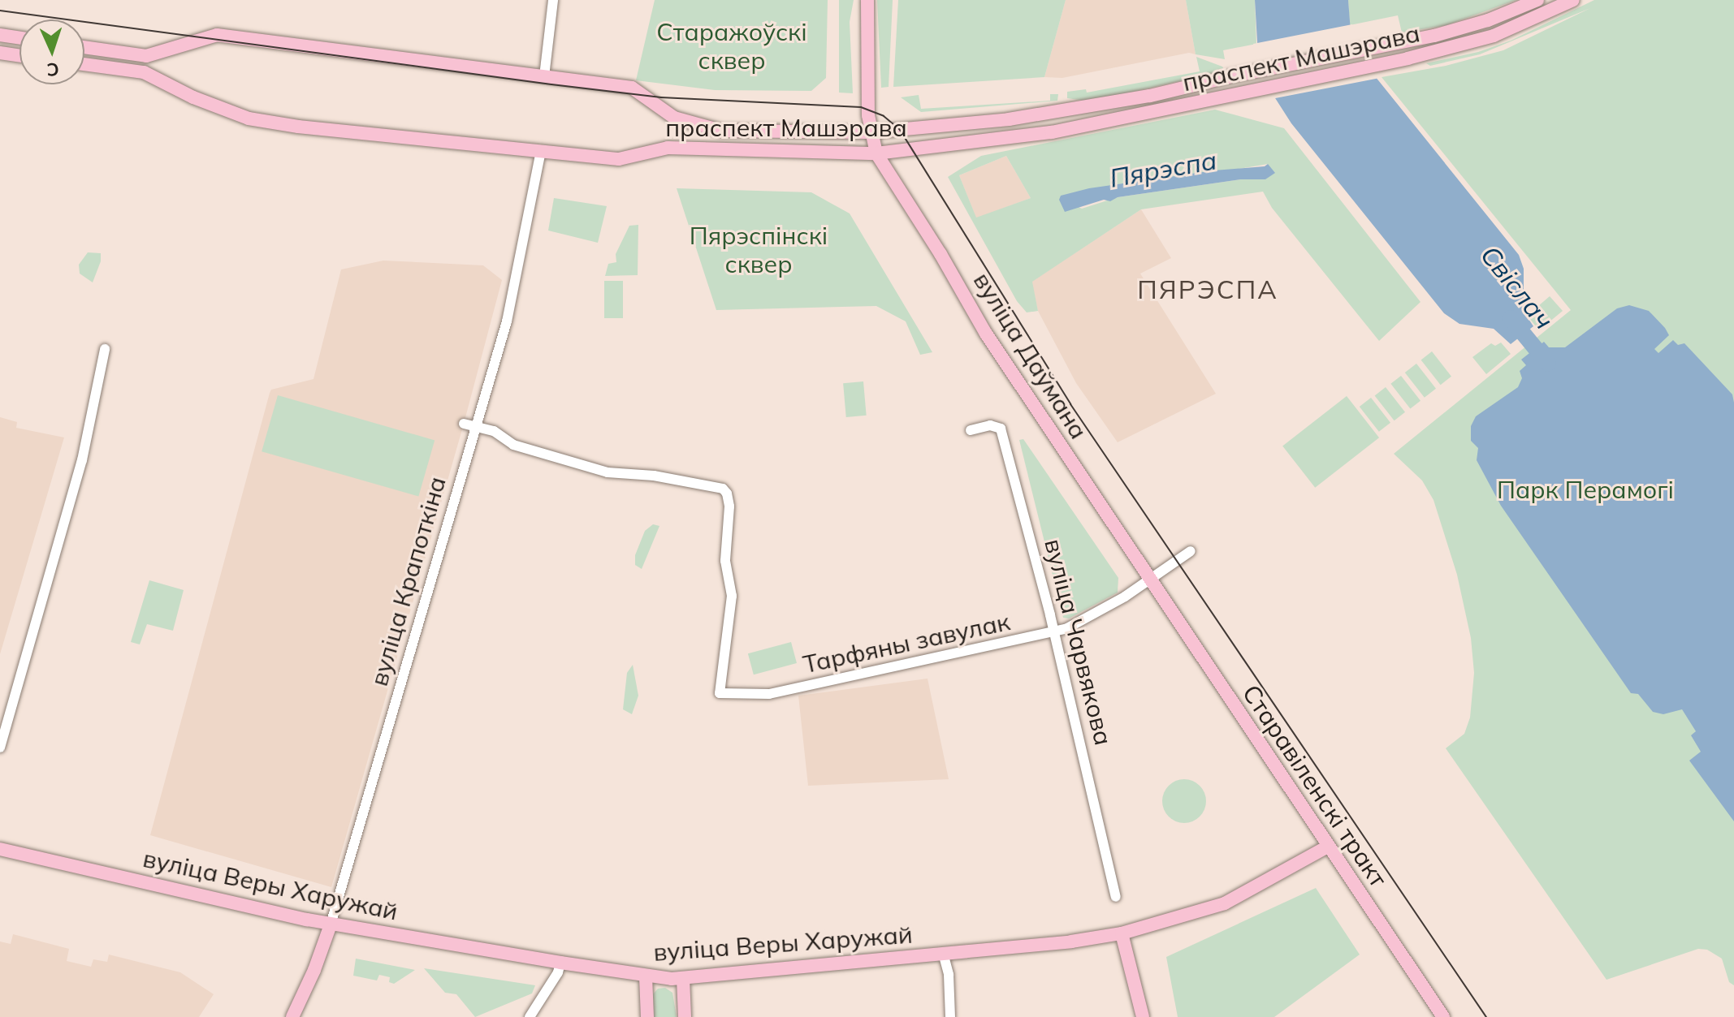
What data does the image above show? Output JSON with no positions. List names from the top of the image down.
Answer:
{
  "streets": {
    "main road": [
      "праспект Машэрава",
      "вуліца Даўмана",
      "вуліца Крапоткіна",
      "Старавіленскі тракт",
      "вуліца Веры Харужай"
    ],
    "street": ["вуліца Чарвякова", "Тарфяны завулак"]
  },
  "crossings": [
    ["праспект Машэрава", "вуліца Даўмана"],
    ["праспект Машэрава", "вуліца Крапоткіна"],
    ["вуліца Даўмана", "Тарфяны завулак"],
    ["вуліца Даўмана", "Старавіленскі тракт"],
    ["вуліца Крапоткіна", "Тарфяны завулак"],
    ["вуліца Крапоткіна", "вуліца Веры Харужай"],
    ["вуліца Чарвякова", "Тарфяны завулак"],
    ["Тарфяны завулак", "Старавіленскі тракт"],
    ["Старавіленскі тракт", "вуліца Веры Харужай"]
  ],
  "districts": ["ПЯРЭСПА"],
  "water": ["Пярэспа", "Свіслач"],
  "parks": ["Старажоўскі сквер", "Пярэспінскі сквер", "Парк Перамогі"],
  "north": "bottom"
}
